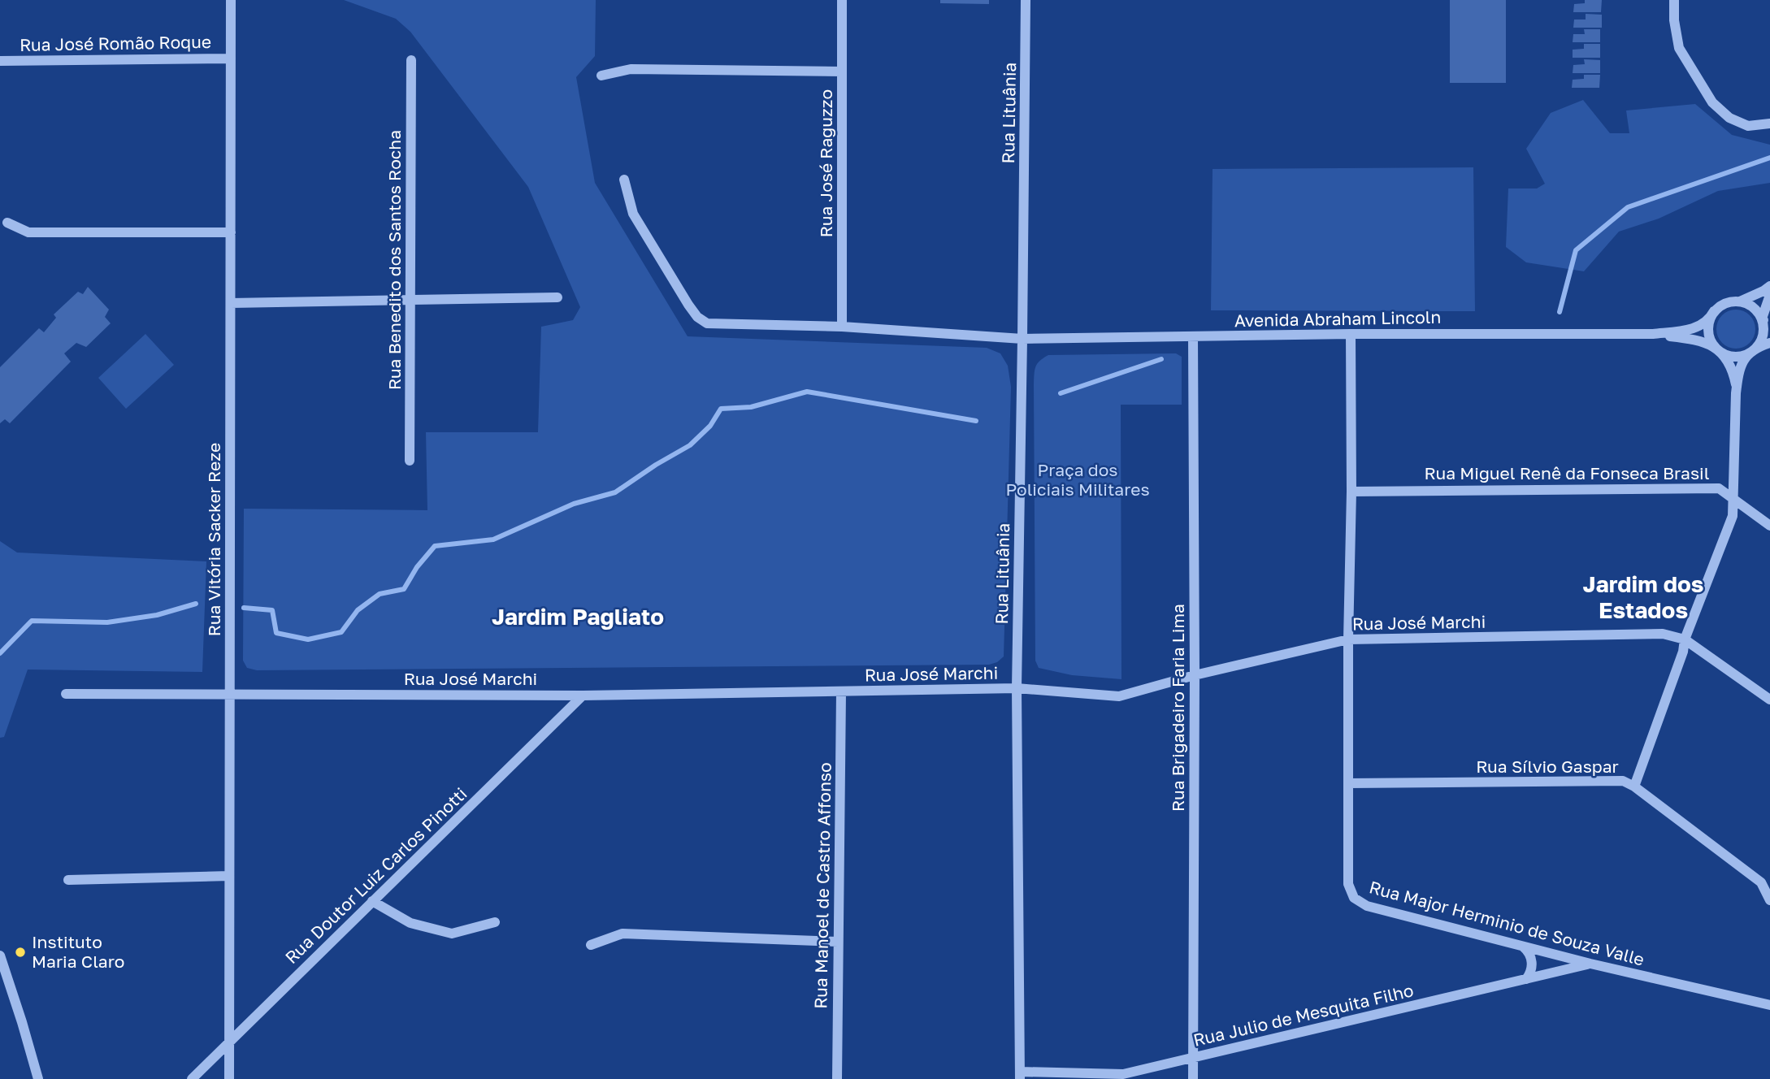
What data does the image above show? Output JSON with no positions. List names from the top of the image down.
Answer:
{
  "streets": {
    "street": [
      "Rua José Romão Roque",
      "Rua Lituânia",
      "Rua José Raguzzo",
      "Rua Benedito dos Santos Rocha",
      "Avenida Abraham Lincoln",
      "Rua Miguel Renê da Fonseca Brasil",
      "Rua Vitória Sacker Reze",
      "Rua José Marchi",
      "Rua Brigadeiro Faria Lima",
      "Rua Sílvio Gaspar",
      "Rua Doutor Luiz Carlos Pinotti",
      "Rua Manoel de Castro Affonso",
      "Rua Major Herminio de Souza Valle",
      "Rua Julio de Mesquita Filho"
    ]
  },
  "crossings": [
    ["Rua José Romão Roque", "Rua Vitória Sacker Reze"],
    ["Rua Lituânia", "Avenida Abraham Lincoln"],
    ["Rua Lituânia", "Rua José Marchi"],
    ["Rua Lituânia", "Rua Julio de Mesquita Filho"],
    ["Rua José Raguzzo", "Avenida Abraham Lincoln"],
    ["Avenida Abraham Lincoln", "Rua Brigadeiro Faria Lima"],
    ["Avenida Abraham Lincoln", "Rua Major Herminio de Souza Valle"],
    ["Rua Miguel Renê da Fonseca Brasil", "Rua Major Herminio de Souza Valle"],
    ["Rua Vitória Sacker Reze", "Rua José Marchi"],
    ["Rua Vitória Sacker Reze", "Rua Doutor Luiz Carlos Pinotti"],
    ["Rua José Marchi", "Rua Brigadeiro Faria Lima"],
    ["Rua José Marchi", "Rua Doutor Luiz Carlos Pinotti"],
    ["Rua José Marchi", "Rua Manoel de Castro Affonso"],
    ["Rua José Marchi", "Rua Major Herminio de Souza Valle"],
    ["Rua Brigadeiro Faria Lima", "Rua Julio de Mesquita Filho"],
    ["Rua Sílvio Gaspar", "Rua Major Herminio de Souza Valle"],
    ["Rua Major Herminio de Souza Valle", "Rua Julio de Mesquita Filho"]
  ],
  "districts": ["Jardim dos Estados", "Jardim Pagliato"],
  "parks": ["Praça dos Policiais Militares"],
  "places": ["Instituto Maria Claro"]
}
